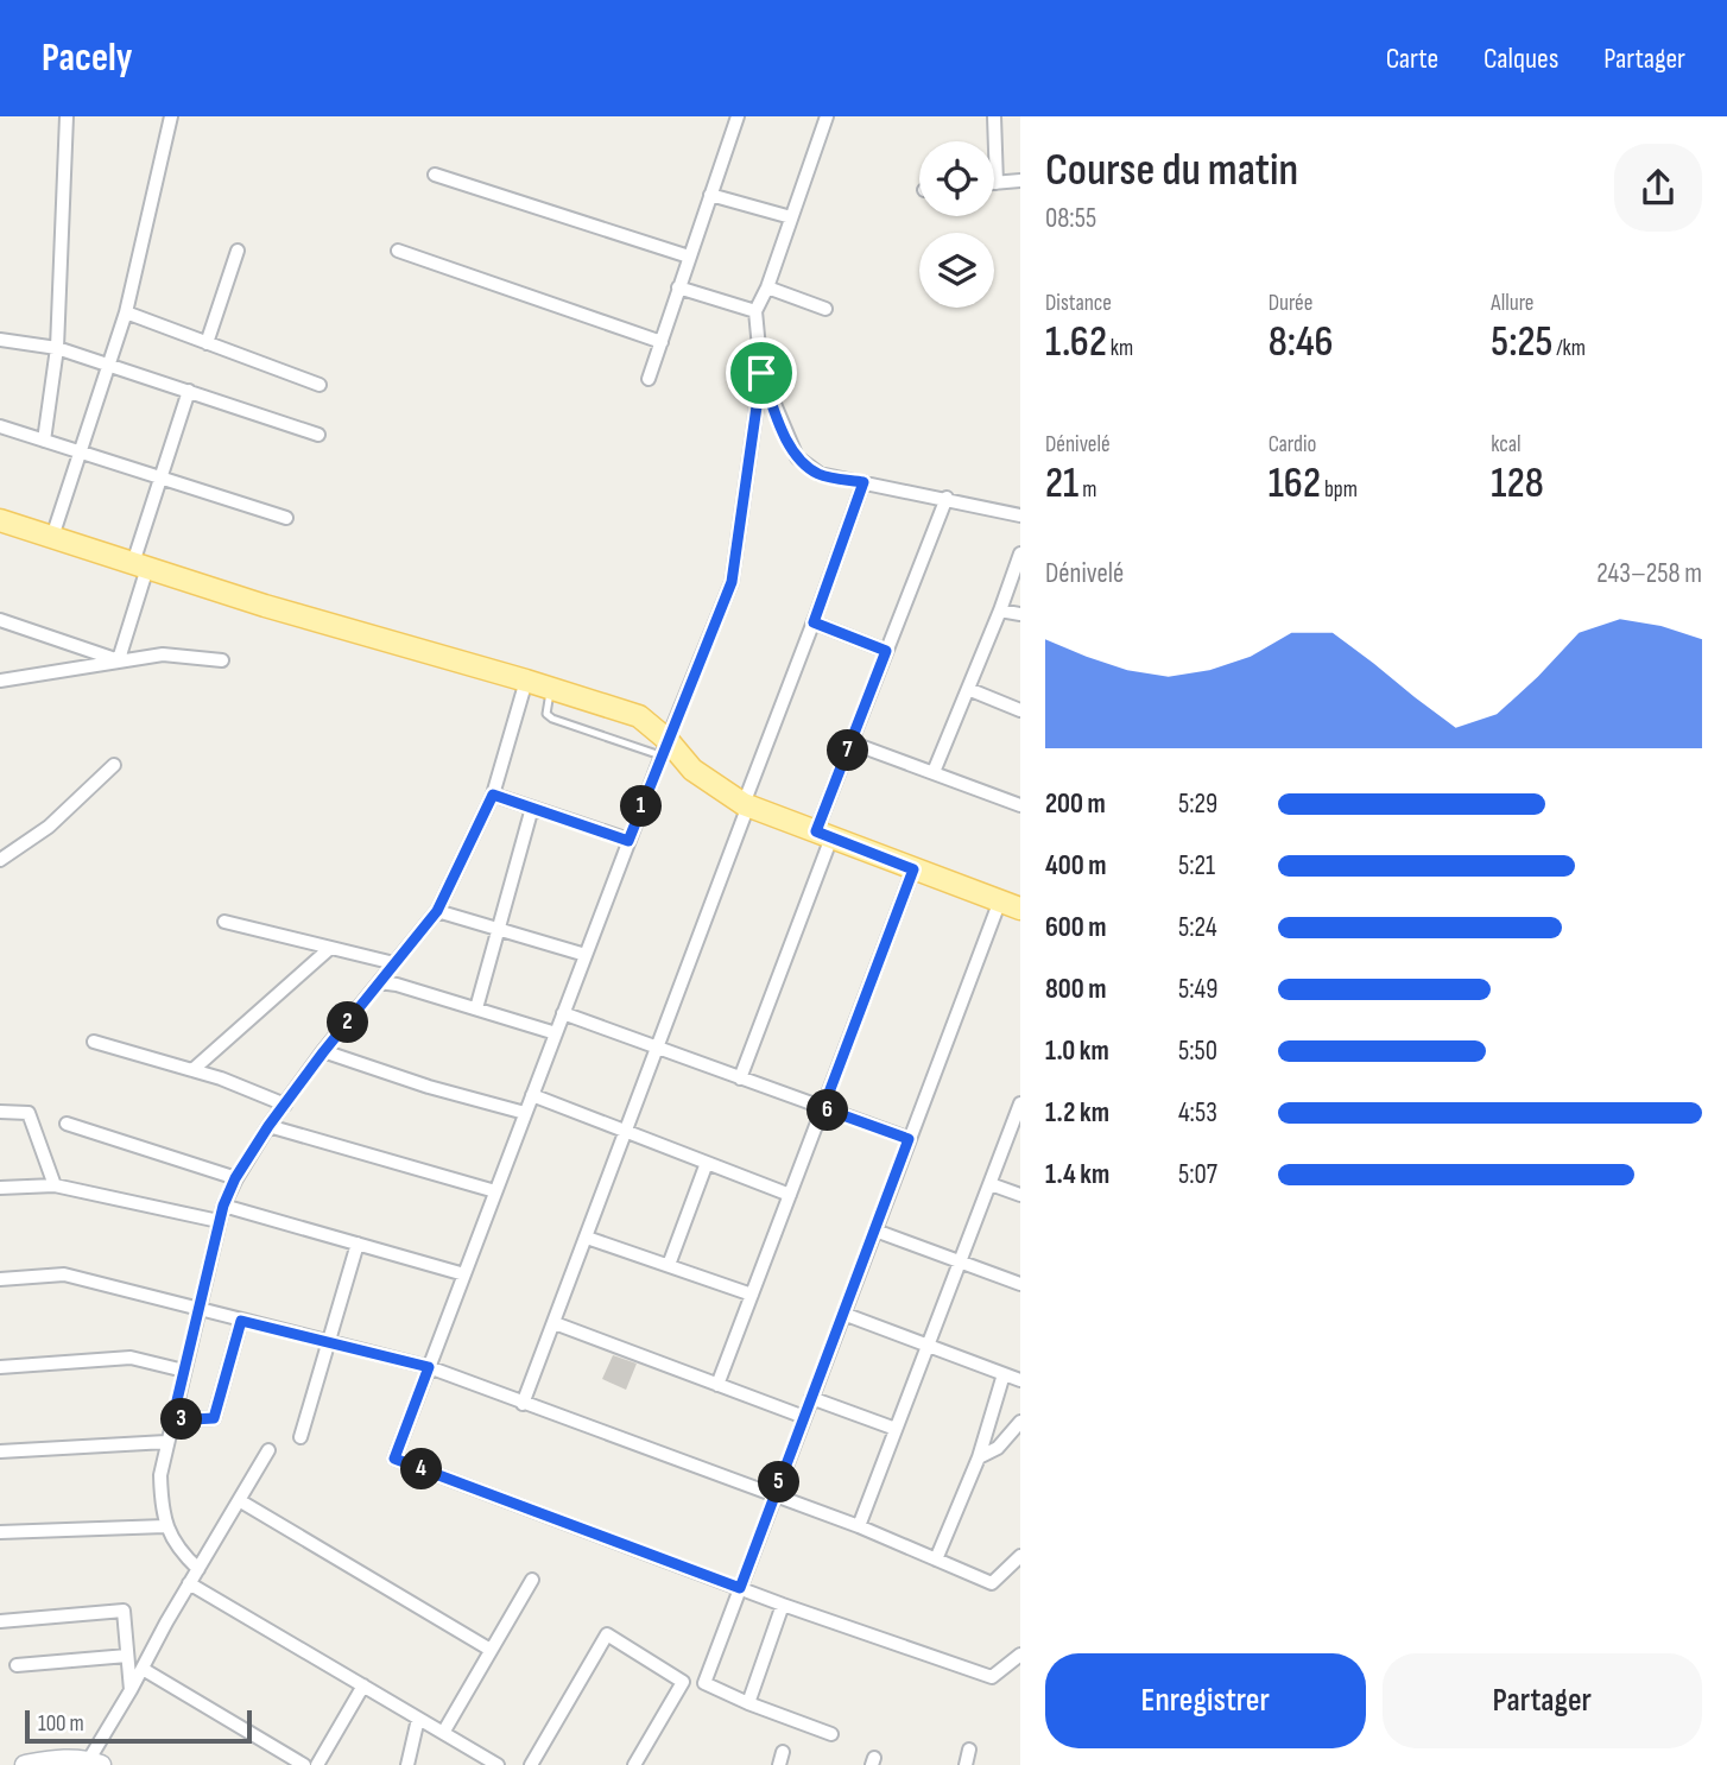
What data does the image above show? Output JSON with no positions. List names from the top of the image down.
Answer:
{
  "scale_bar": "100 m",
  "page": {
    "header": "Pacely",
    "nav": ["Carte", "Calques", "Partager"],
    "heading": ["Course du matin", "08:55"],
    "stats": [
      ["Distance", "1.62 km"],
      ["Durée", "8:46"],
      ["Allure", "5:25 /km"],
      ["Dénivelé", "21 m"],
      ["Cardio", "162 bpm"],
      ["kcal", "128"]
    ],
    "chart": ["Dénivelé", "243–258 m"],
    "pins": [
      "7",
      "1",
      "2",
      "6",
      "3",
      "4",
      "5"
    ],
    "list": [
      {
        "name": "200 m",
        "note": "5:29"
      },
      {
        "name": "400 m",
        "note": "5:21"
      },
      {
        "name": "600 m",
        "note": "5:24"
      },
      {
        "name": "800 m",
        "note": "5:49"
      },
      {
        "name": "1.0 km",
        "note": "5:50"
      },
      {
        "name": "1.2 km",
        "note": "4:53"
      },
      {
        "name": "1.4 km",
        "note": "5:07"
      }
    ],
    "buttons": ["Enregistrer", "Partager"],
    "scale": "100 m"
  }
}
